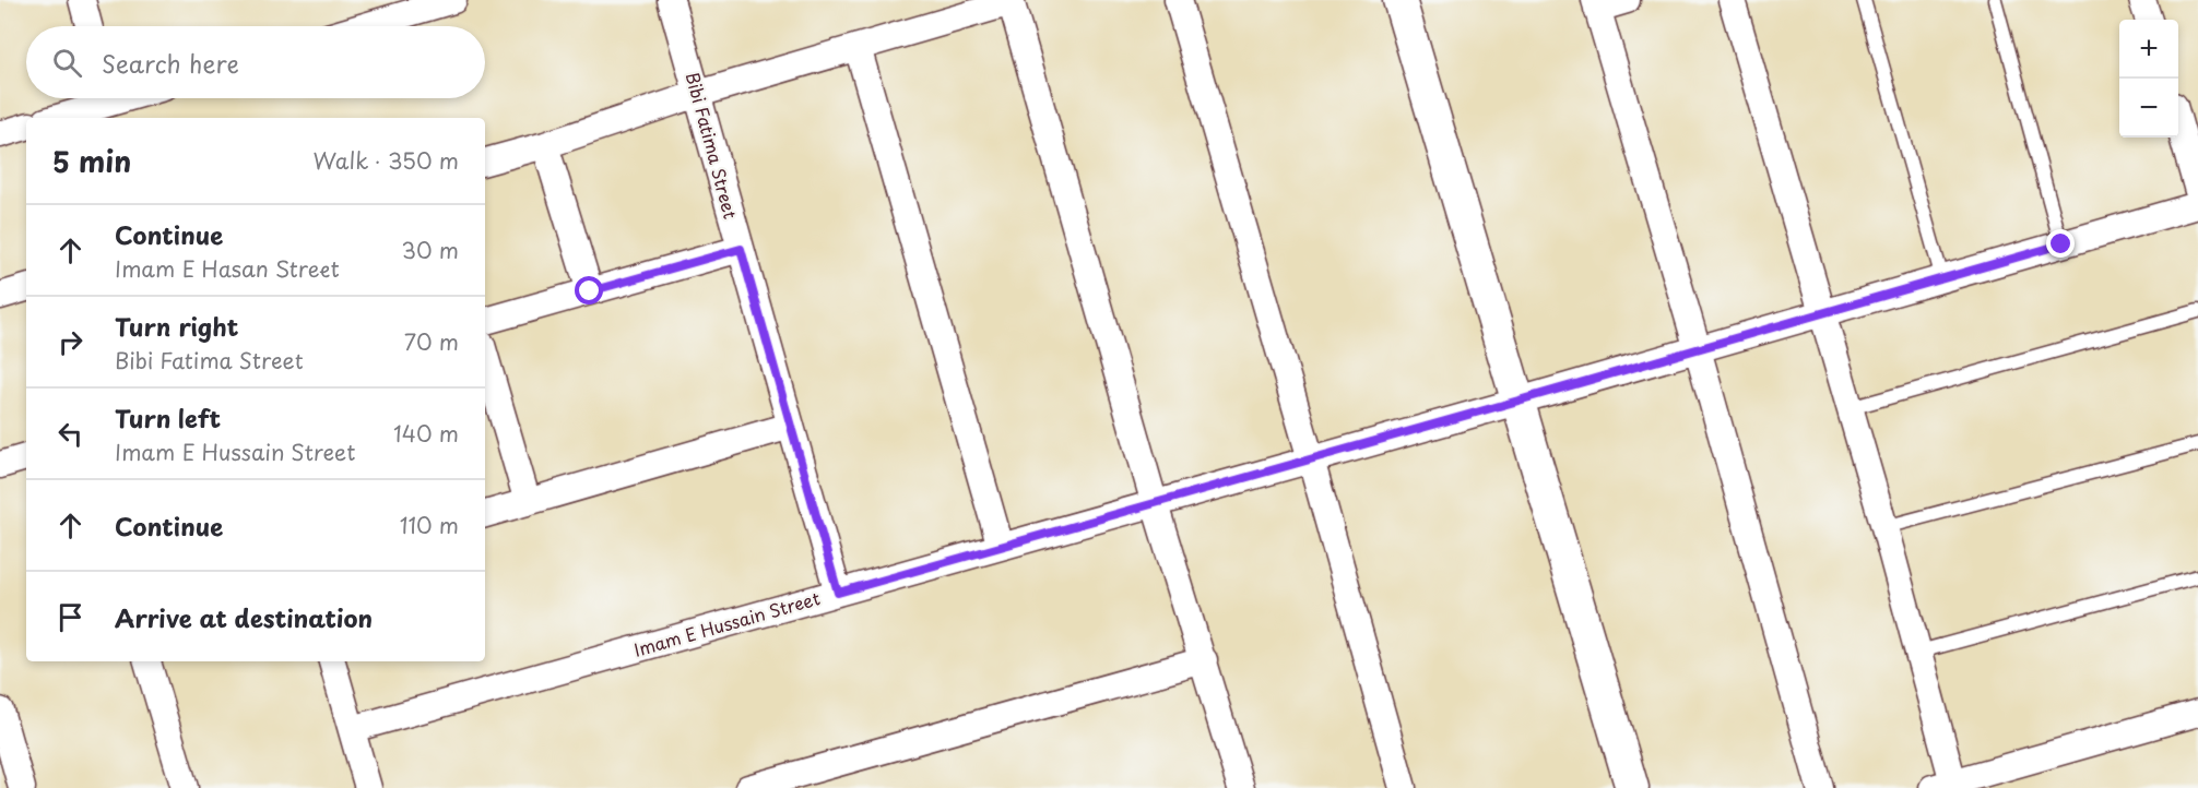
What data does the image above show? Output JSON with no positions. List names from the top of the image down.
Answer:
{
  "streets": {
    "street": ["Bibi Fatima Street", "Imam E Hussain Street"]
  },
  "crossings": [
    ["Bibi Fatima Street", "Imam E Hussain Street"]
  ],
  "page": {
    "map_buttons": ["+", "−"],
    "search": "Search here",
    "heading": ["5 min", "Walk · 350 m"],
    "list": [
      ["Continue", "Imam E Hasan Street", "30 m"],
      ["Turn right", "Bibi Fatima Street", "70 m"],
      ["Turn left", "Imam E Hussain Street", "140 m"],
      ["Continue", "110 m"],
      "Arrive at destination"
    ]
  }
}
